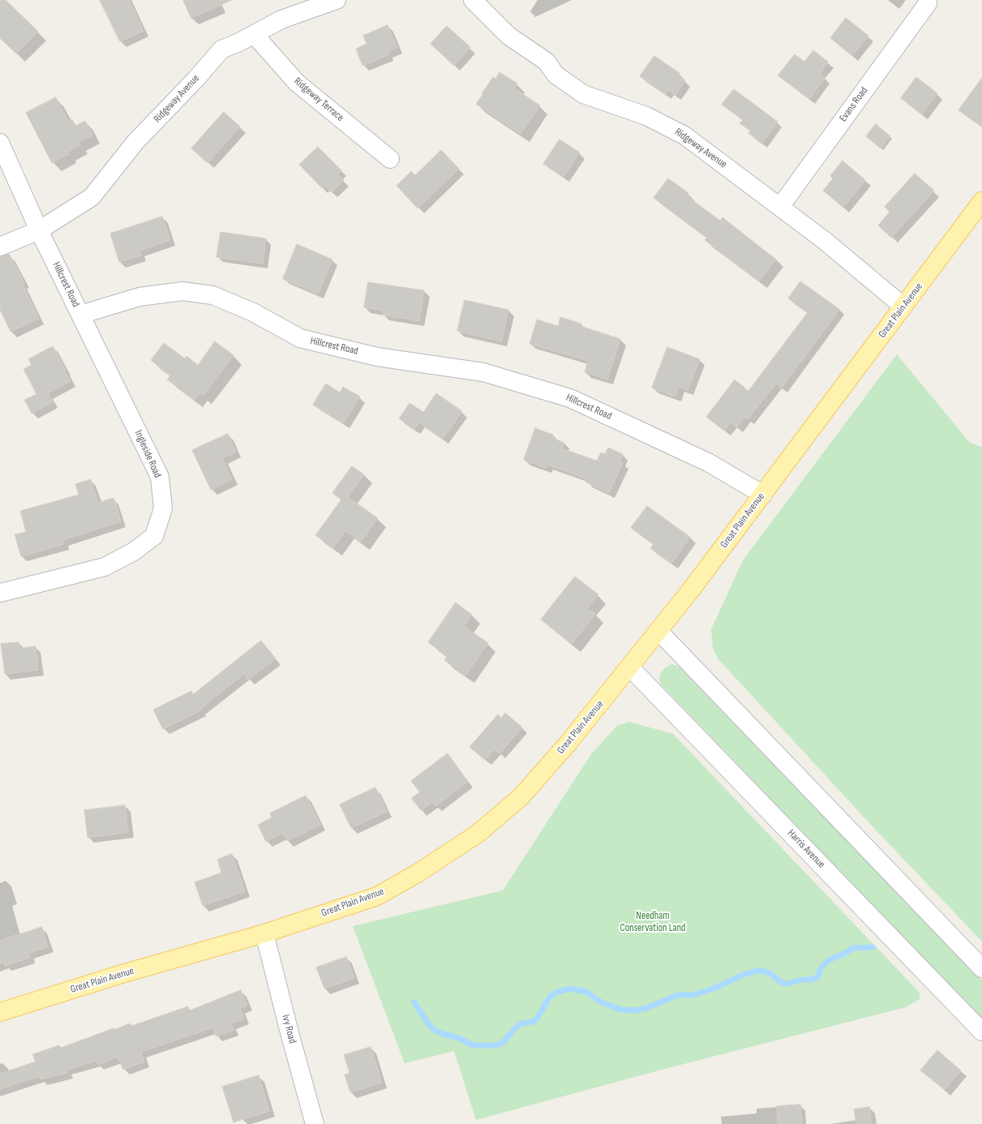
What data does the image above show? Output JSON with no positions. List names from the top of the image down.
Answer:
{
  "streets": {
    "main road": ["Great Plain Avenue"],
    "street": [
      "Ridgeway Avenue",
      "Ridgeway Terrace",
      "Evans Road",
      "Hillcrest Road",
      "Ingleside Road",
      "Harris Avenue",
      "Ivy Road"
    ]
  },
  "crossings": [
    ["Ridgeway Avenue", "Ridgeway Terrace"],
    ["Ridgeway Avenue", "Evans Road"],
    ["Ridgeway Avenue", "Hillcrest Road"],
    ["Ridgeway Avenue", "Great Plain Avenue"],
    ["Hillcrest Road", "Great Plain Avenue"],
    ["Hillcrest Road", "Ingleside Road"],
    ["Great Plain Avenue", "Harris Avenue"],
    ["Great Plain Avenue", "Ivy Road"]
  ],
  "parks": ["Needham Conservation Land"]
}
